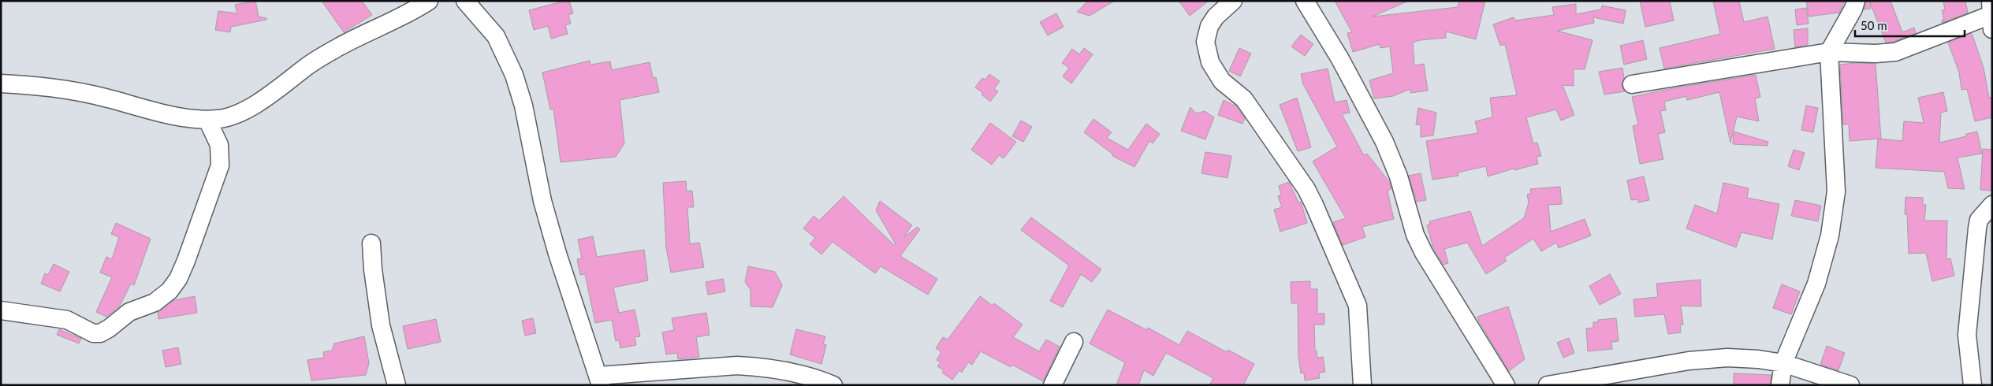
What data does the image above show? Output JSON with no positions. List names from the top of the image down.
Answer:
{
  "scale_bar": "50 m"
}
